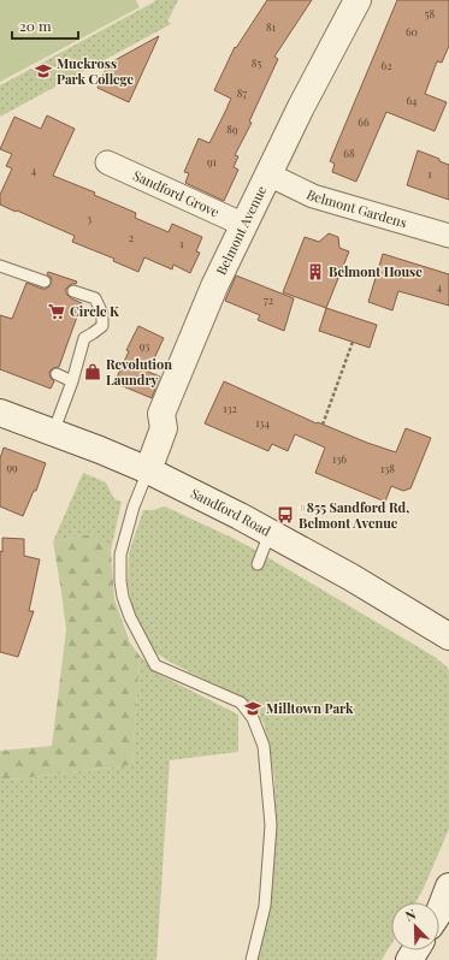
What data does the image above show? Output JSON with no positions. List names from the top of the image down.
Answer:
{
  "streets": {
    "main road": ["Belmont Avenue", "Sandford Road"],
    "street": ["Sandford Grove", "Belmont Gardens"]
  },
  "crossings": [
    ["Sandford Grove", "Belmont Avenue"],
    ["Belmont Gardens", "Belmont Avenue"],
    ["Belmont Avenue", "Sandford Road"]
  ],
  "places": {
    "school or university": ["Muckross Park College", "Milltown Park"],
    "building": ["Belmont House"],
    "supermarket": ["Circle K"],
    "shop": ["Revolution Laundry"],
    "bus stop": ["#855 Sandford Rd, Belmont Avenue"]
  },
  "house_numbers": [
    "58",
    "81",
    "60",
    "85",
    "62",
    "87",
    "64",
    "66",
    "89",
    "68",
    "91",
    "4",
    "1",
    "3",
    "2",
    "1",
    "4",
    "72",
    "93",
    "132",
    "134",
    "136",
    "99",
    "138"
  ],
  "scale_bar": "20 m",
  "north": "top left"
}
